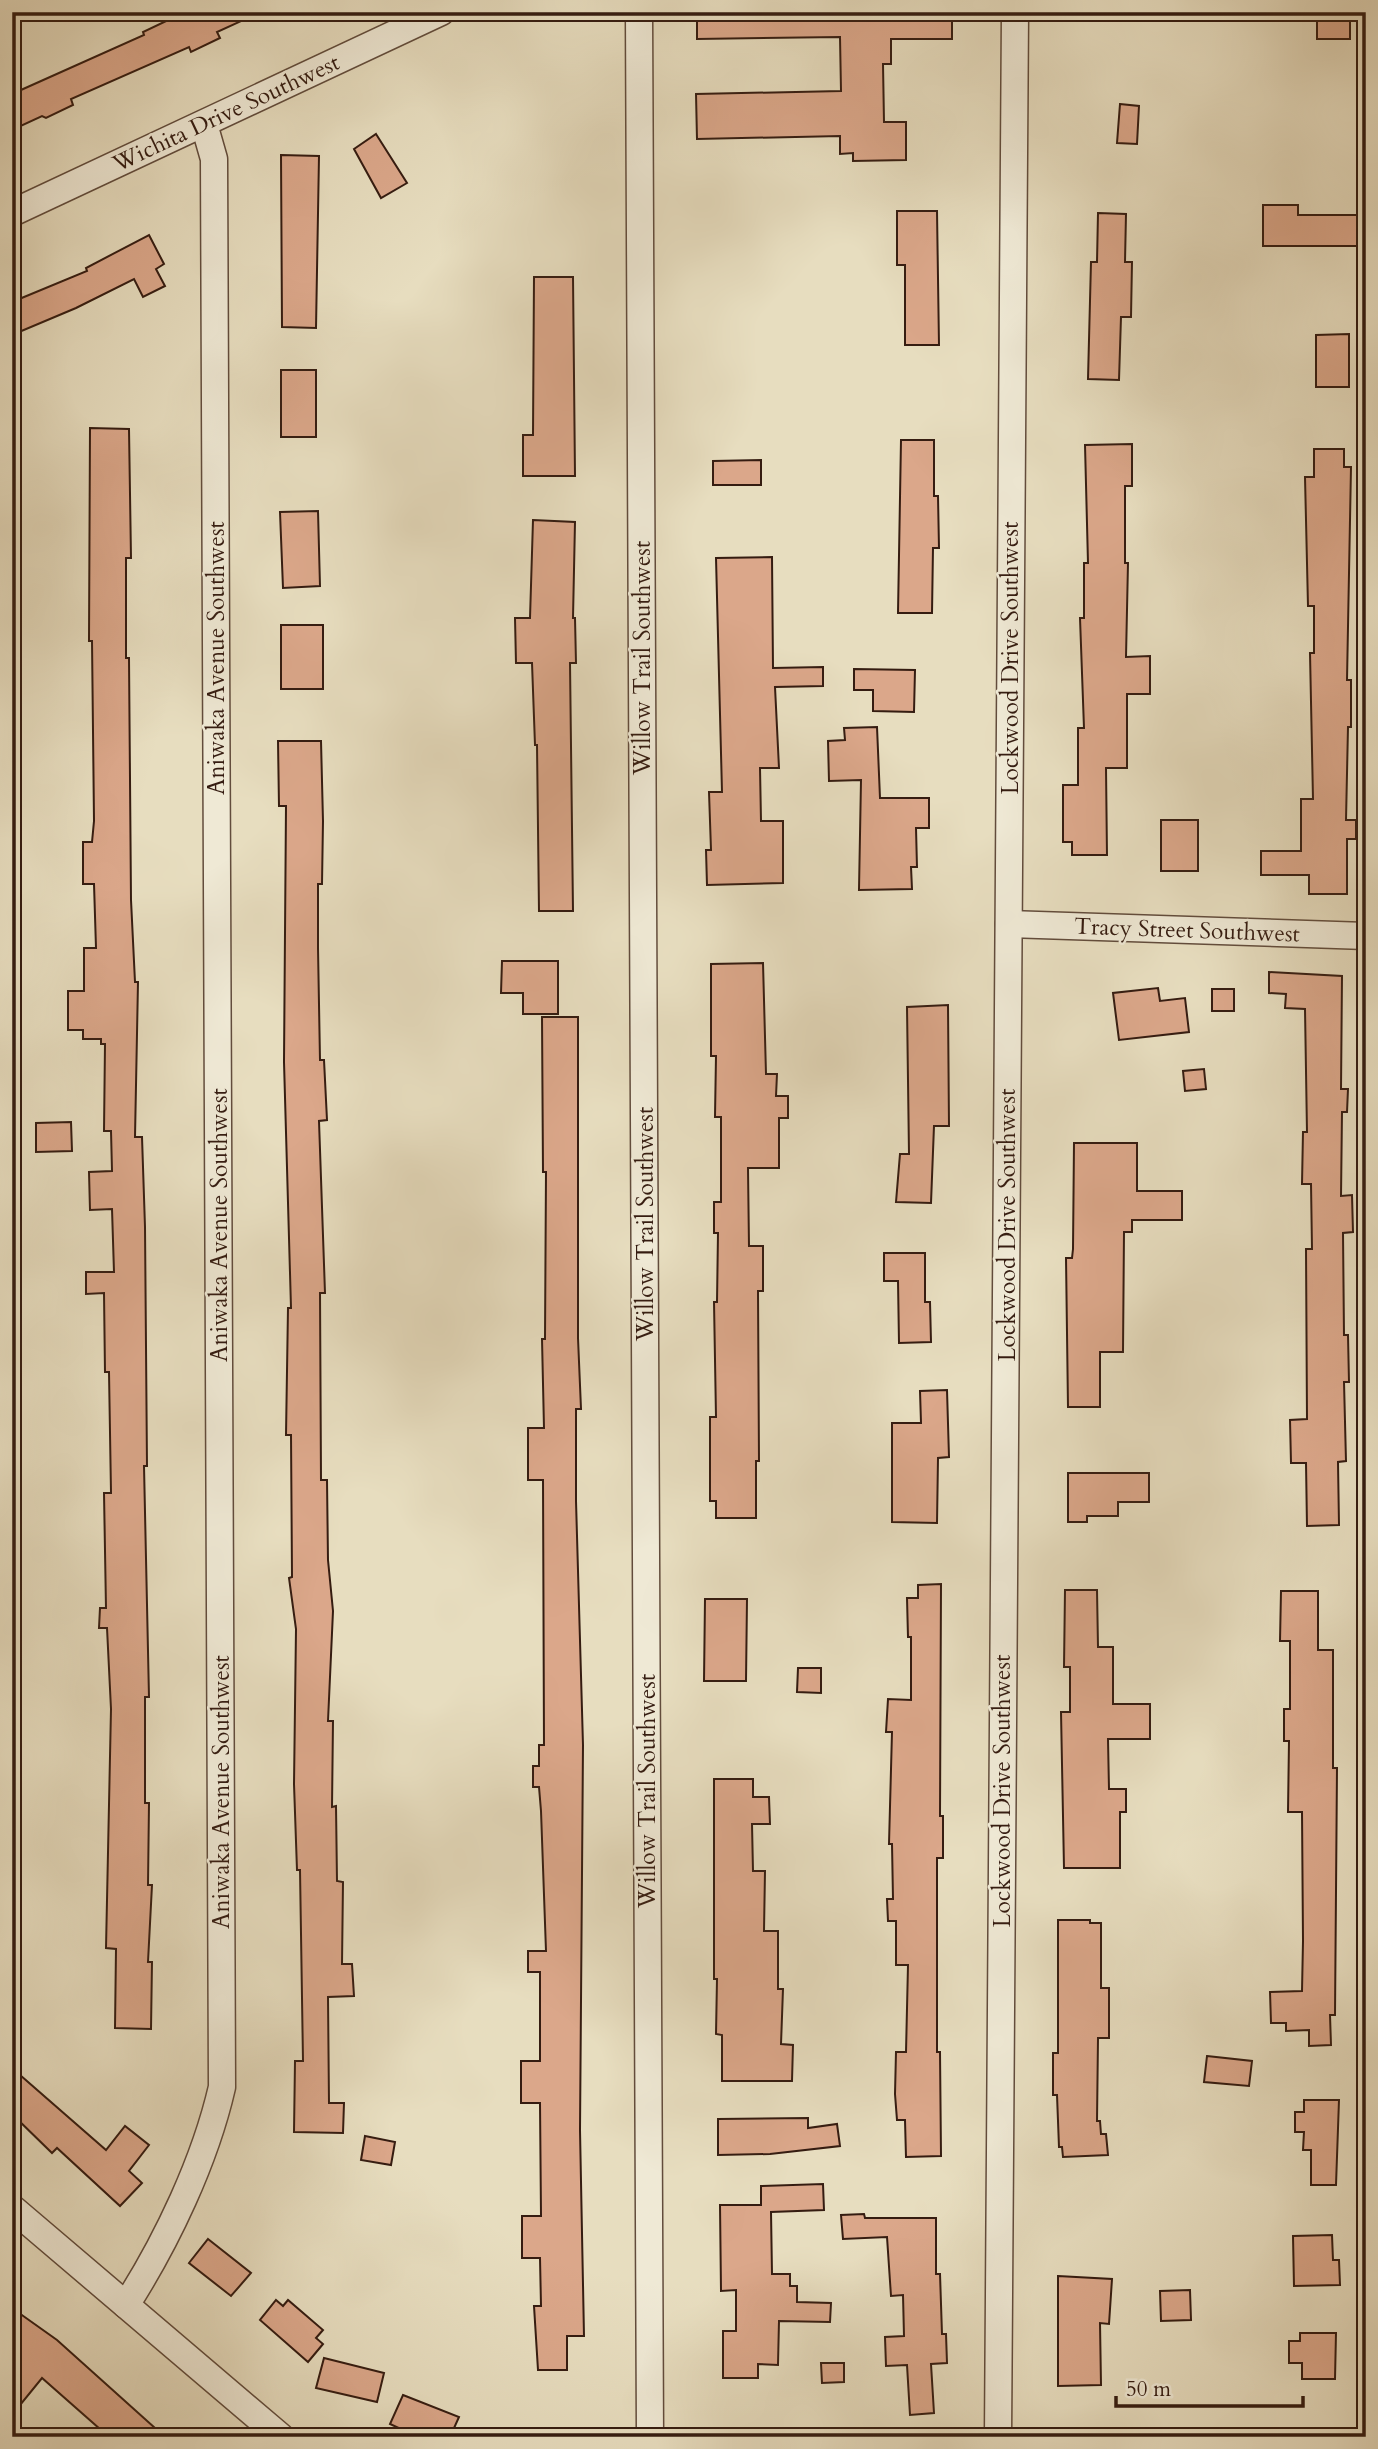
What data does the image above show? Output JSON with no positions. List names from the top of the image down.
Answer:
{
  "streets": {
    "street": [
      "Wichita Drive Southwest",
      "Aniwaka Avenue Southwest",
      "Willow Trail Southwest",
      "Lockwood Drive Southwest",
      "Tracy Street Southwest"
    ]
  },
  "crossings": [
    ["Wichita Drive Southwest", "Aniwaka Avenue Southwest"],
    ["Lockwood Drive Southwest", "Tracy Street Southwest"]
  ],
  "scale_bar": "50 m"
}
